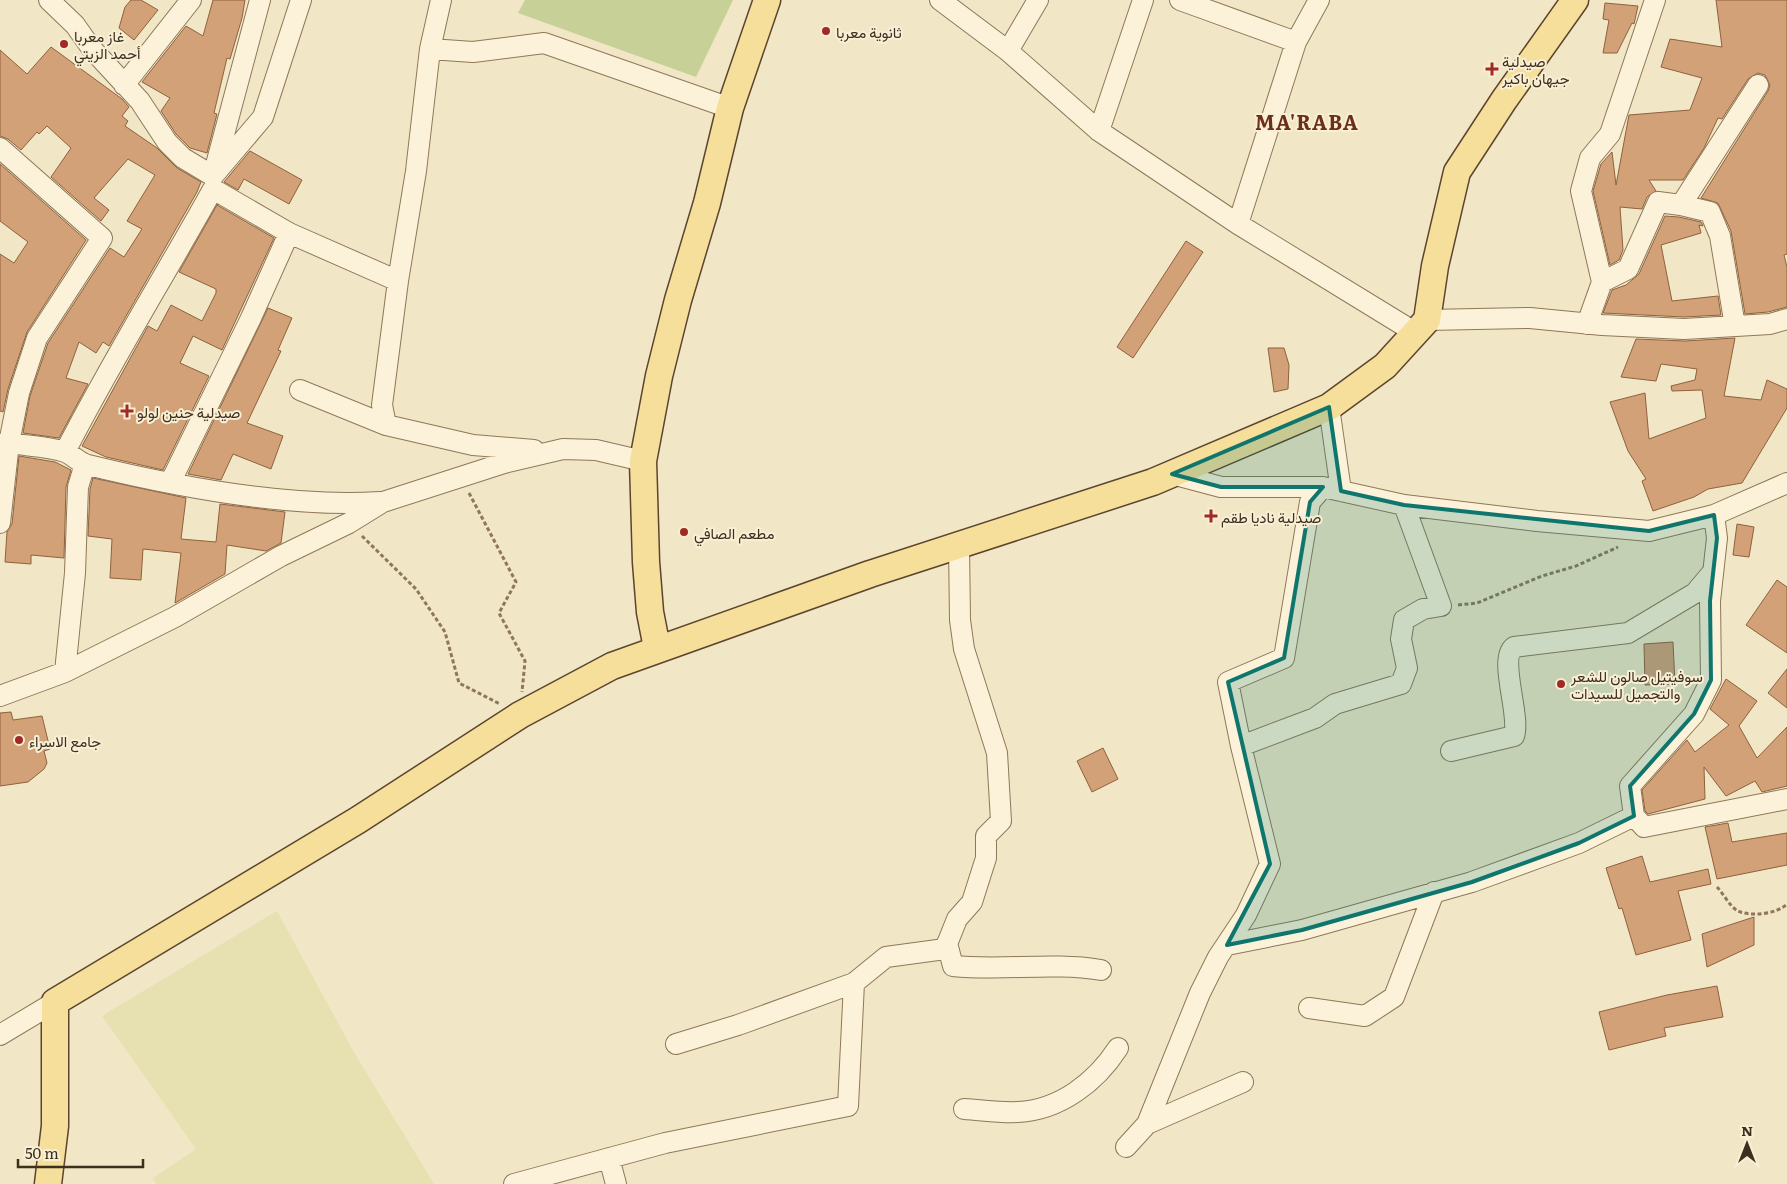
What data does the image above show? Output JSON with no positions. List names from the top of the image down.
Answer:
{
  "districts": ["MA'RABA"],
  "places": {
    "other": [
      "ثانوية معربا",
      "غاز معربا أحمد الزيتي",
      "مطعم الصافي",
      "سوفيتيل صالون للشعر والتجميل للسيدات",
      "جامع الاسراء"
    ],
    "health": ["صيدلية جيهان باكير", "صيدلية حنين لولو", "صيدلية ناديا طقم"]
  },
  "scale_bar": "50 m",
  "north": "top"
}
